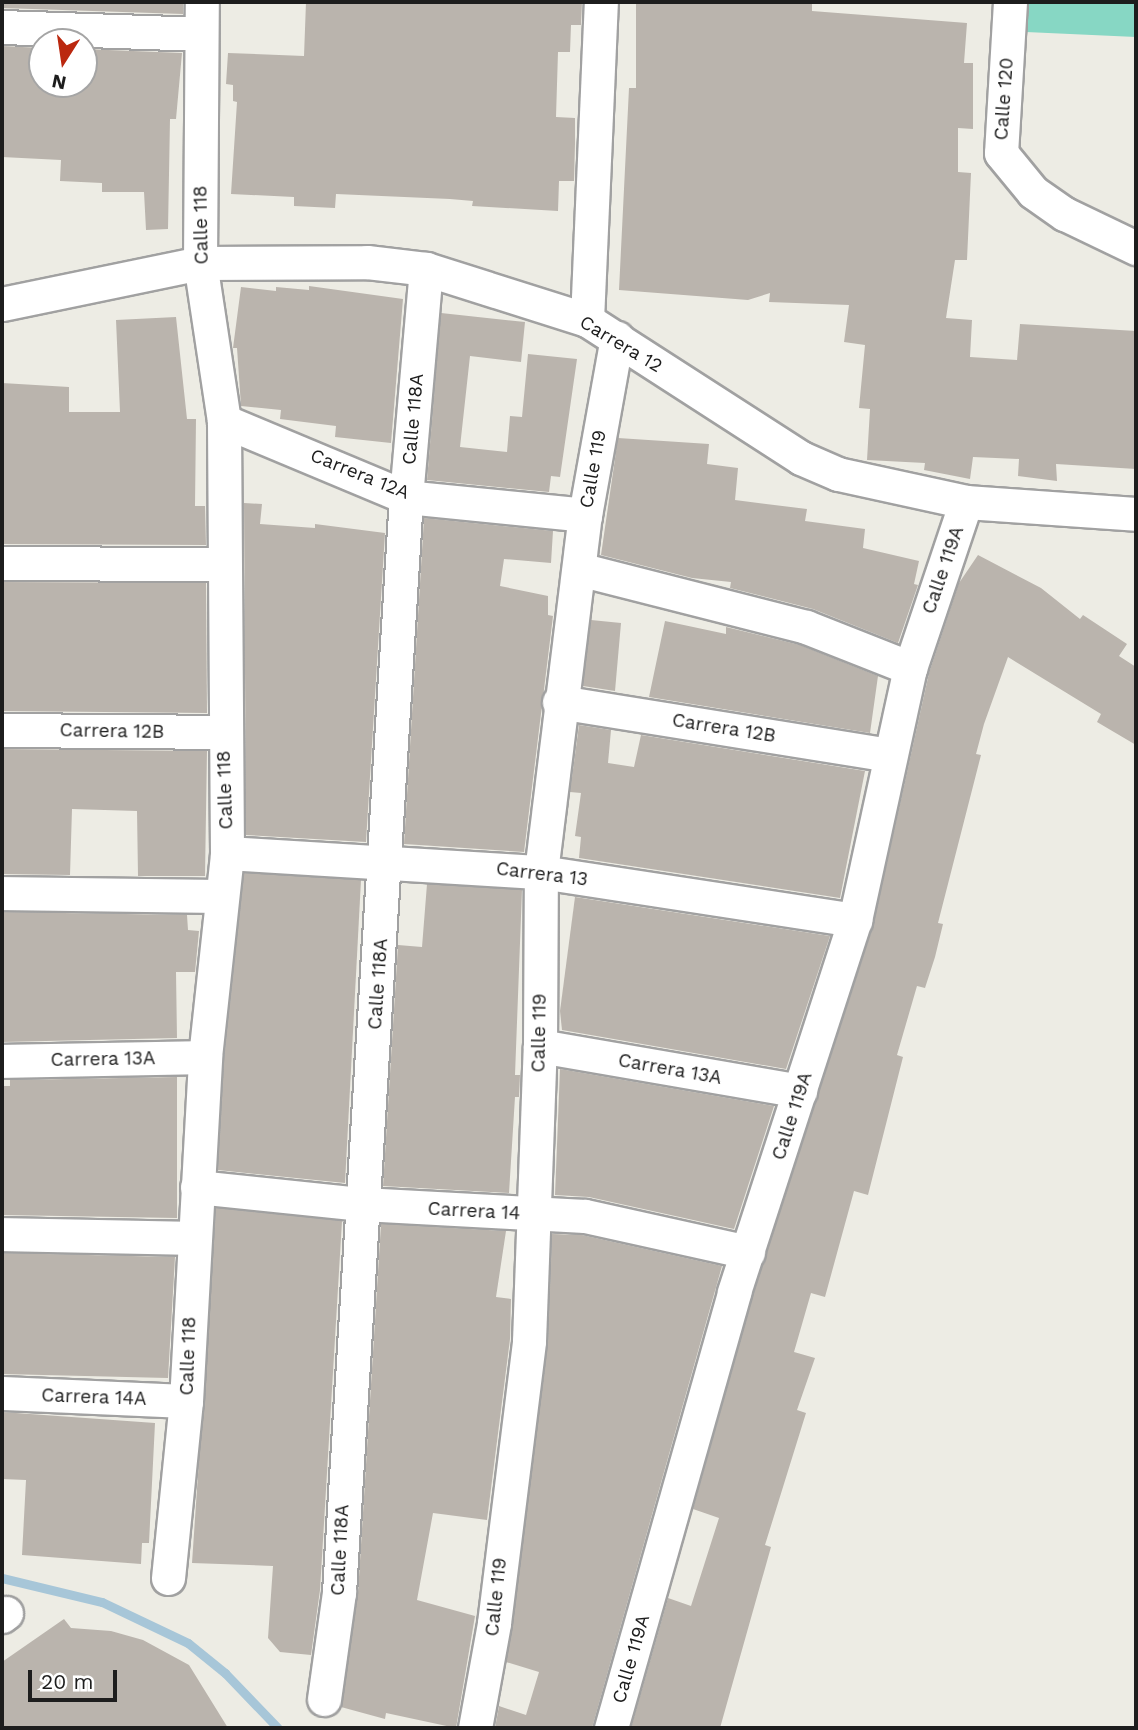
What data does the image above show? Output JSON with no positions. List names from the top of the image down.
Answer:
{
  "streets": {
    "street": [
      "Calle 120",
      "Calle 118",
      "Carrera 12",
      "Calle 118A",
      "Calle 119",
      "Carrera 12A",
      "Calle 119A",
      "Carrera 12B",
      "Carrera 13",
      "Carrera 13A",
      "Carrera 14",
      "Carrera 14A"
    ]
  },
  "crossings": [
    ["Calle 118", "Carrera 12"],
    ["Calle 118", "Carrera 12A"],
    ["Calle 118", "Carrera 12B"],
    ["Calle 118", "Carrera 13"],
    ["Calle 118", "Carrera 13A"],
    ["Calle 118", "Carrera 14"],
    ["Calle 118", "Carrera 14A"],
    ["Carrera 12", "Calle 118A"],
    ["Carrera 12", "Calle 119"],
    ["Carrera 12", "Calle 119A"],
    ["Calle 118A", "Carrera 12A"],
    ["Calle 118A", "Carrera 13"],
    ["Calle 118A", "Carrera 14"],
    ["Calle 119", "Carrera 12A"],
    ["Calle 119", "Carrera 12B"],
    ["Calle 119", "Carrera 13"],
    ["Calle 119", "Carrera 13A"],
    ["Calle 119", "Carrera 14"],
    ["Calle 119A", "Carrera 12B"],
    ["Calle 119A", "Carrera 13"],
    ["Calle 119A", "Carrera 13A"],
    ["Calle 119A", "Carrera 14"]
  ],
  "scale_bar": "20 m",
  "north": "bottom"
}
